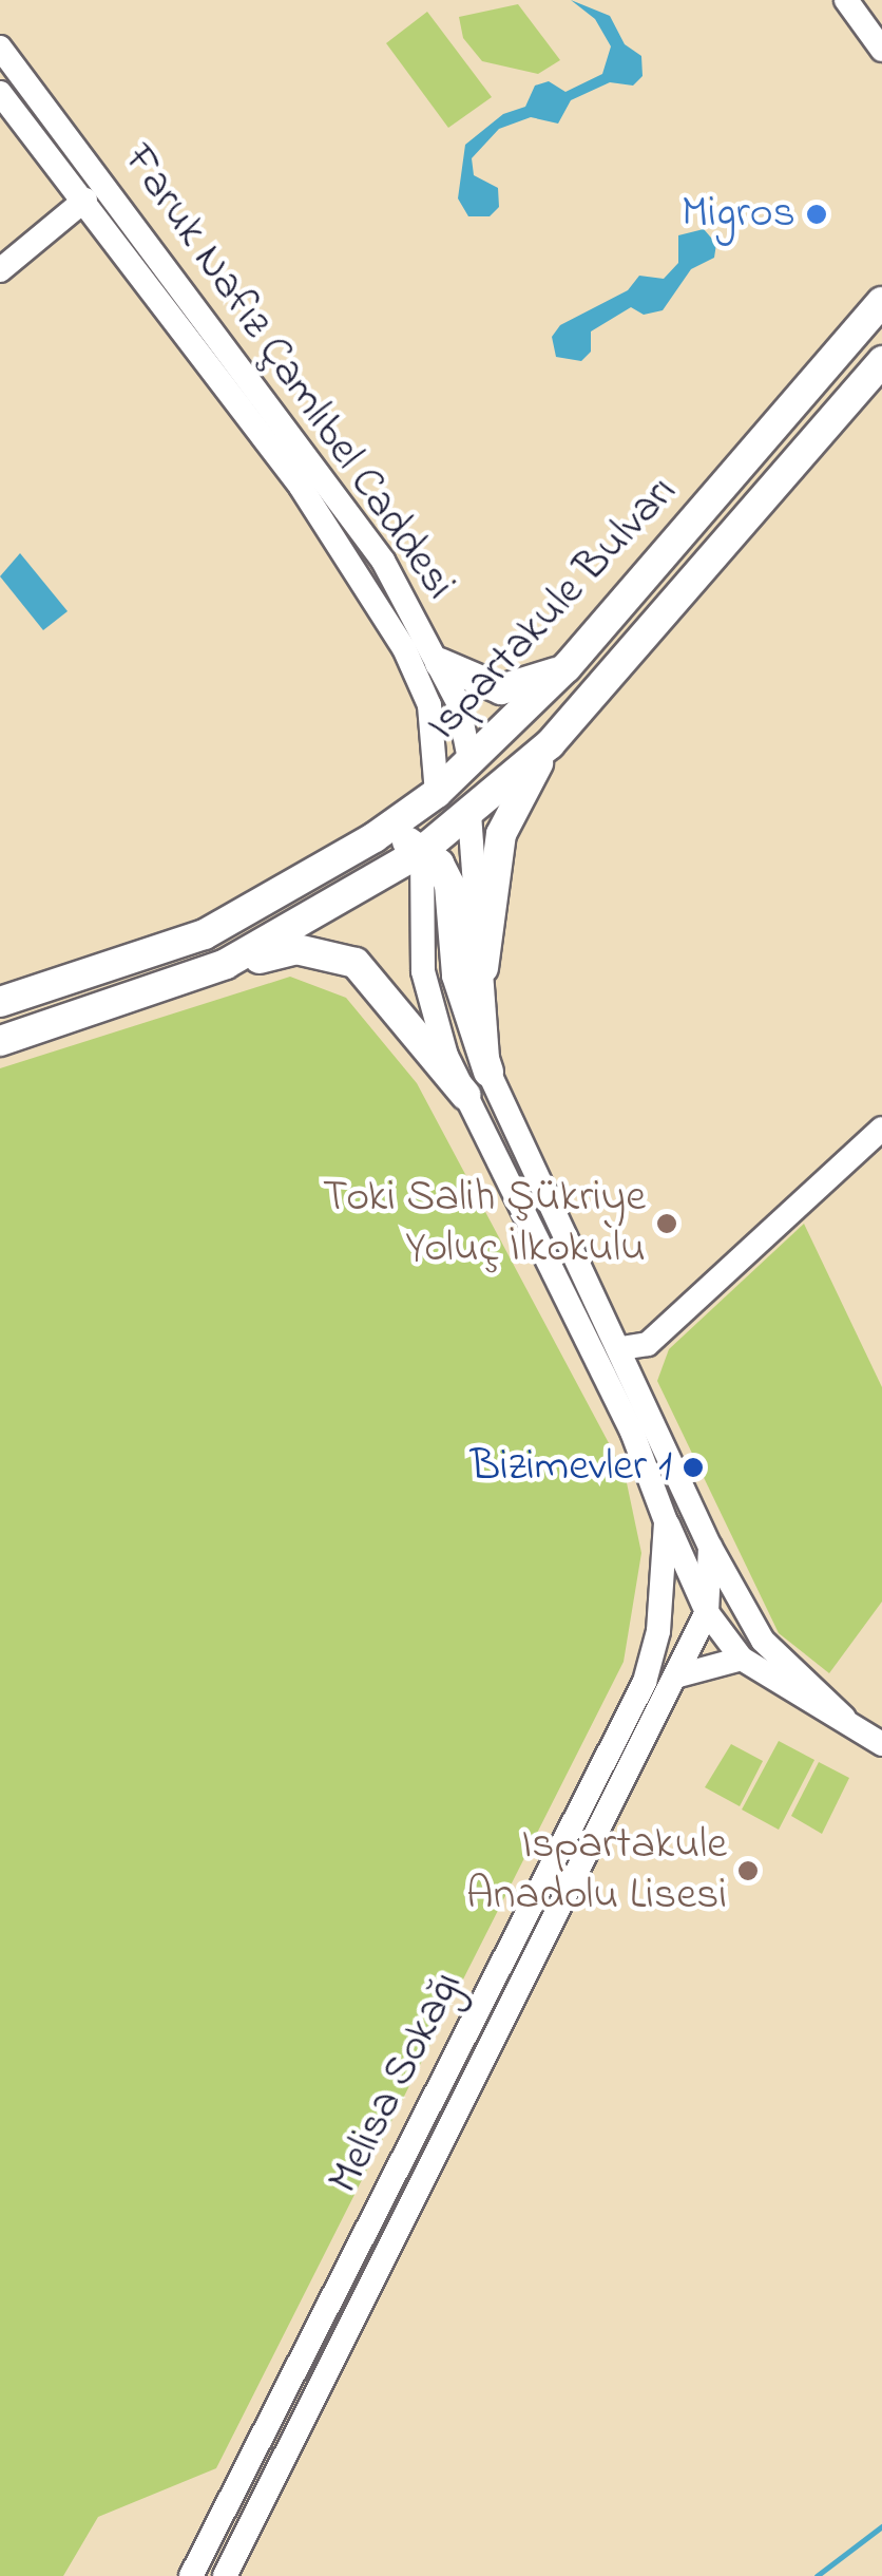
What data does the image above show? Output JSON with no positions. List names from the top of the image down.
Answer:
{
  "streets": {
    "main road": ["Ispartakule Bulvarı"],
    "street": ["Faruk Nafız Çamlıbel Caddesi", "Melisa Sokağı"]
  },
  "crossings": [
    ["Faruk Nafız Çamlıbel Caddesi", "Ispartakule Bulvarı"],
    ["Ispartakule Bulvarı", "Melisa Sokağı"]
  ],
  "places": [
    "Migros",
    "Toki Salih Şükriye Yoluç İlkokulu",
    "Bizimevler 1",
    "Ispartakule Anadolu Lisesi"
  ]
}
